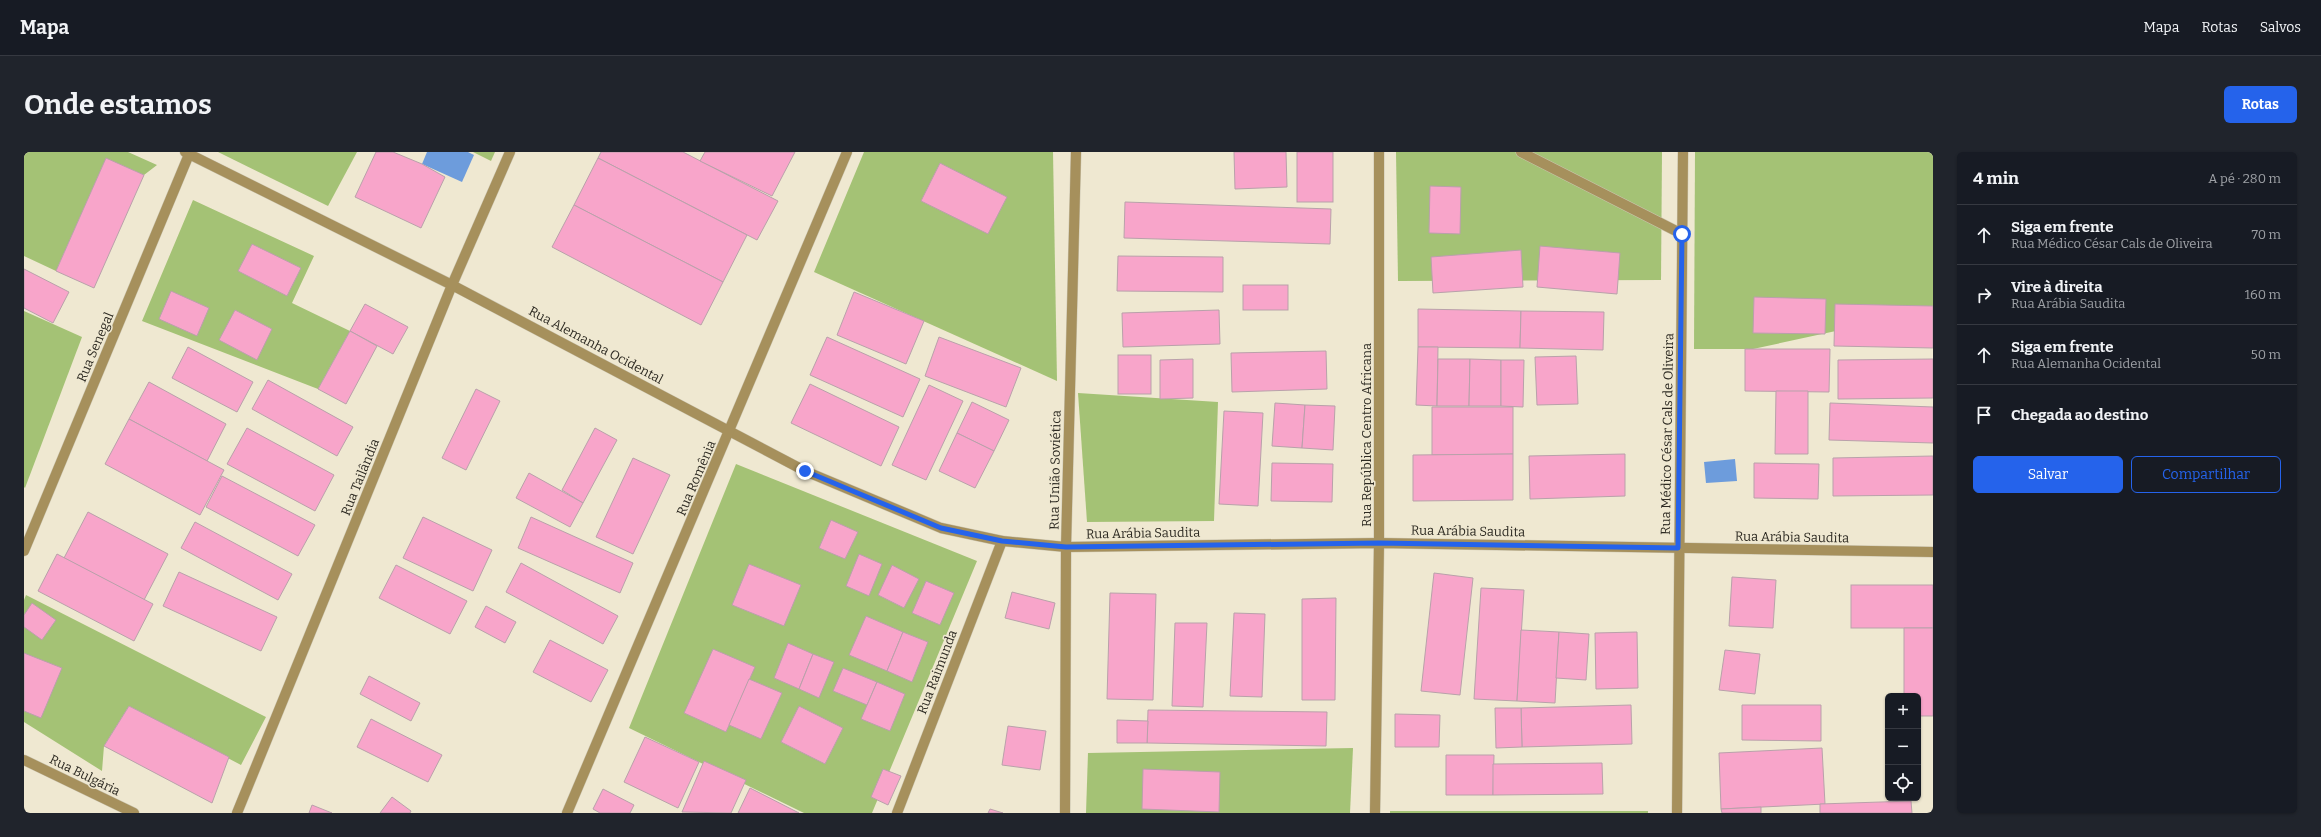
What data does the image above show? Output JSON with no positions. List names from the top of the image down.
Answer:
{
  "streets": {
    "street": [
      "Rua Alemanha Ocidental",
      "Rua Senegal",
      "Rua Médico César Cals de Oliveira",
      "Rua República Centro Africana",
      "Rua União Soviética",
      "Rua Tailândia",
      "Rua Romênia",
      "Rua Arábia Saudita",
      "Rua Raimunda",
      "Rua Bulgária"
    ]
  },
  "crossings": [
    ["Rua Alemanha Ocidental", "Rua Senegal"],
    ["Rua Alemanha Ocidental", "Rua Tailândia"],
    ["Rua Alemanha Ocidental", "Rua Romênia"],
    ["Rua Alemanha Ocidental", "Rua Arábia Saudita"],
    ["Rua Alemanha Ocidental", "Rua Raimunda"],
    ["Rua Médico César Cals de Oliveira", "Rua Arábia Saudita"],
    ["Rua República Centro Africana", "Rua Arábia Saudita"],
    ["Rua União Soviética", "Rua Arábia Saudita"],
    ["Rua Arábia Saudita", "Rua Raimunda"]
  ],
  "page": {
    "header": "Mapa",
    "nav": ["Mapa", "Rotas", "Salvos"],
    "buttons": [
      "Rotas",
      ["Salvar", "Compartilhar"]
    ],
    "title": "Onde estamos",
    "heading": ["4 min", "A pé · 280 m"],
    "list": [
      ["Siga em frente", "Rua Médico César Cals de Oliveira", "70 m"],
      ["Vire à direita", "Rua Arábia Saudita", "160 m"],
      ["Siga em frente", "Rua Alemanha Ocidental", "50 m"],
      "Chegada ao destino"
    ],
    "map_buttons": ["+", "−"]
  }
}
